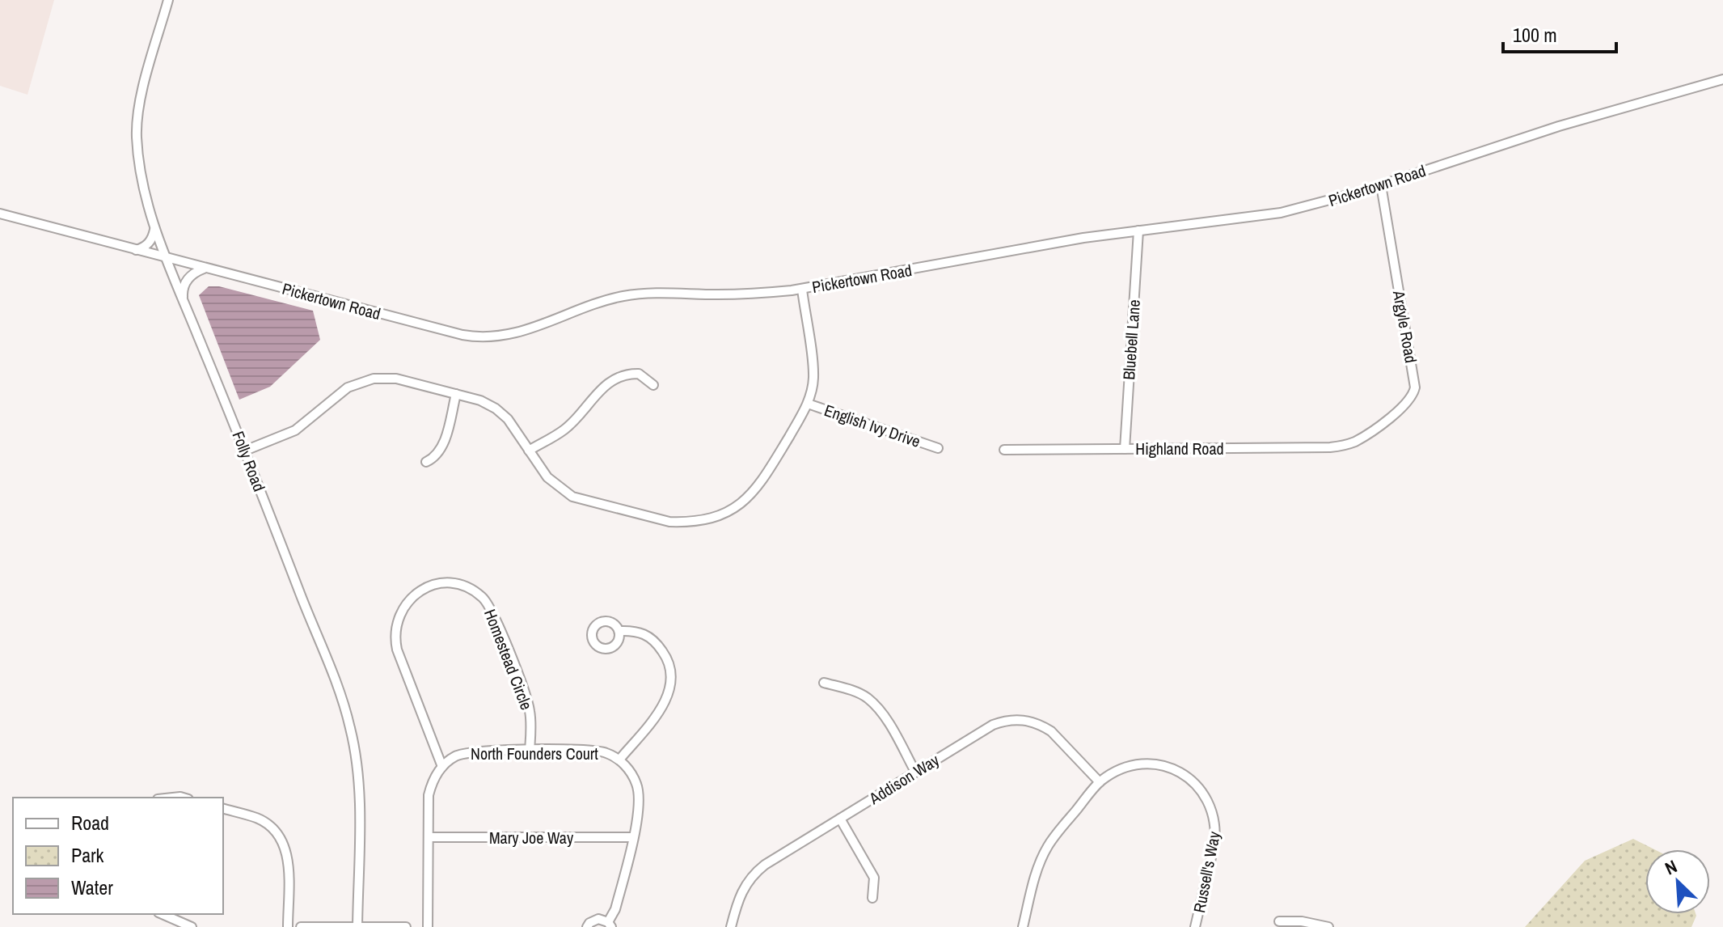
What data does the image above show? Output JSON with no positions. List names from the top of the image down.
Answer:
{
  "streets": {
    "street": [
      "Pickertown Road",
      "Argyle Road",
      "Bluebell Lane",
      "English Ivy Drive",
      "Highland Road",
      "Folly Road",
      "Homestead Circle",
      "North Founders Court",
      "Addison Way",
      "Mary Joe Way",
      "Russell's Way"
    ]
  },
  "crossings": [
    ["Pickertown Road", "Argyle Road"],
    ["Pickertown Road", "Bluebell Lane"],
    ["Pickertown Road", "Folly Road"],
    ["Argyle Road", "Highland Road"],
    ["Bluebell Lane", "Highland Road"],
    ["Homestead Circle", "North Founders Court"],
    ["North Founders Court", "Mary Joe Way"],
    ["Addison Way", "Russell's Way"]
  ],
  "legend": ["Road", "Park", "Water"],
  "scale_bar": "100 m",
  "north": "top left"
}
